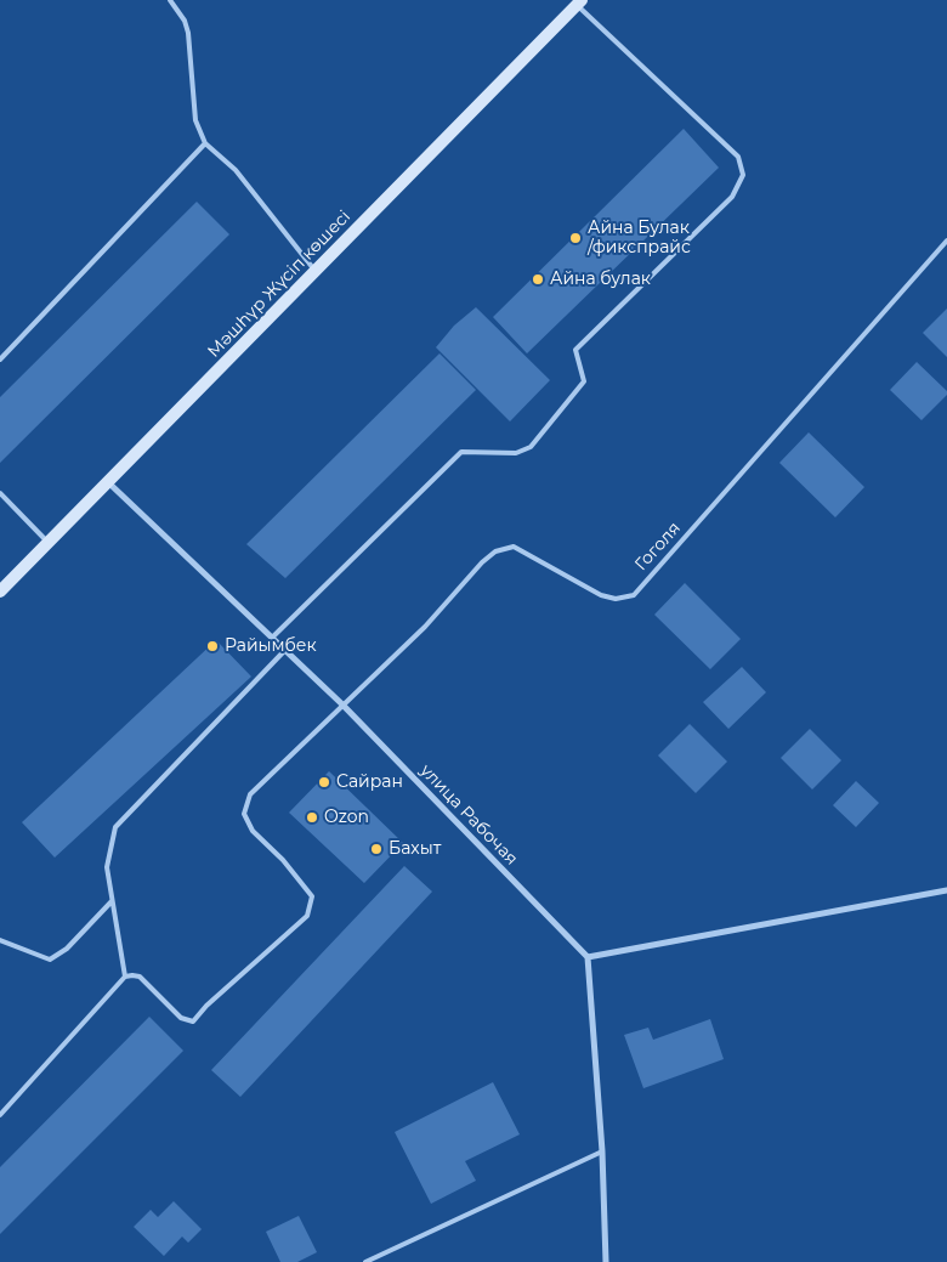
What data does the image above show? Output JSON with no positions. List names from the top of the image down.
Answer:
{
  "streets": {
    "main road": ["Мәшһүр Жүсіп көшесі"],
    "street": ["улица Рабочая"],
    "lane": ["Гоголя"]
  },
  "crossings": [
    ["Мәшһүр Жүсіп көшесі", "улица Рабочая"],
    ["Гоголя", "улица Рабочая"]
  ],
  "places": [
    "Айна Булак /фикспрайс",
    "Айна булак",
    "Райымбек",
    "Сайран",
    "Ozon",
    "Бахыт"
  ]
}
